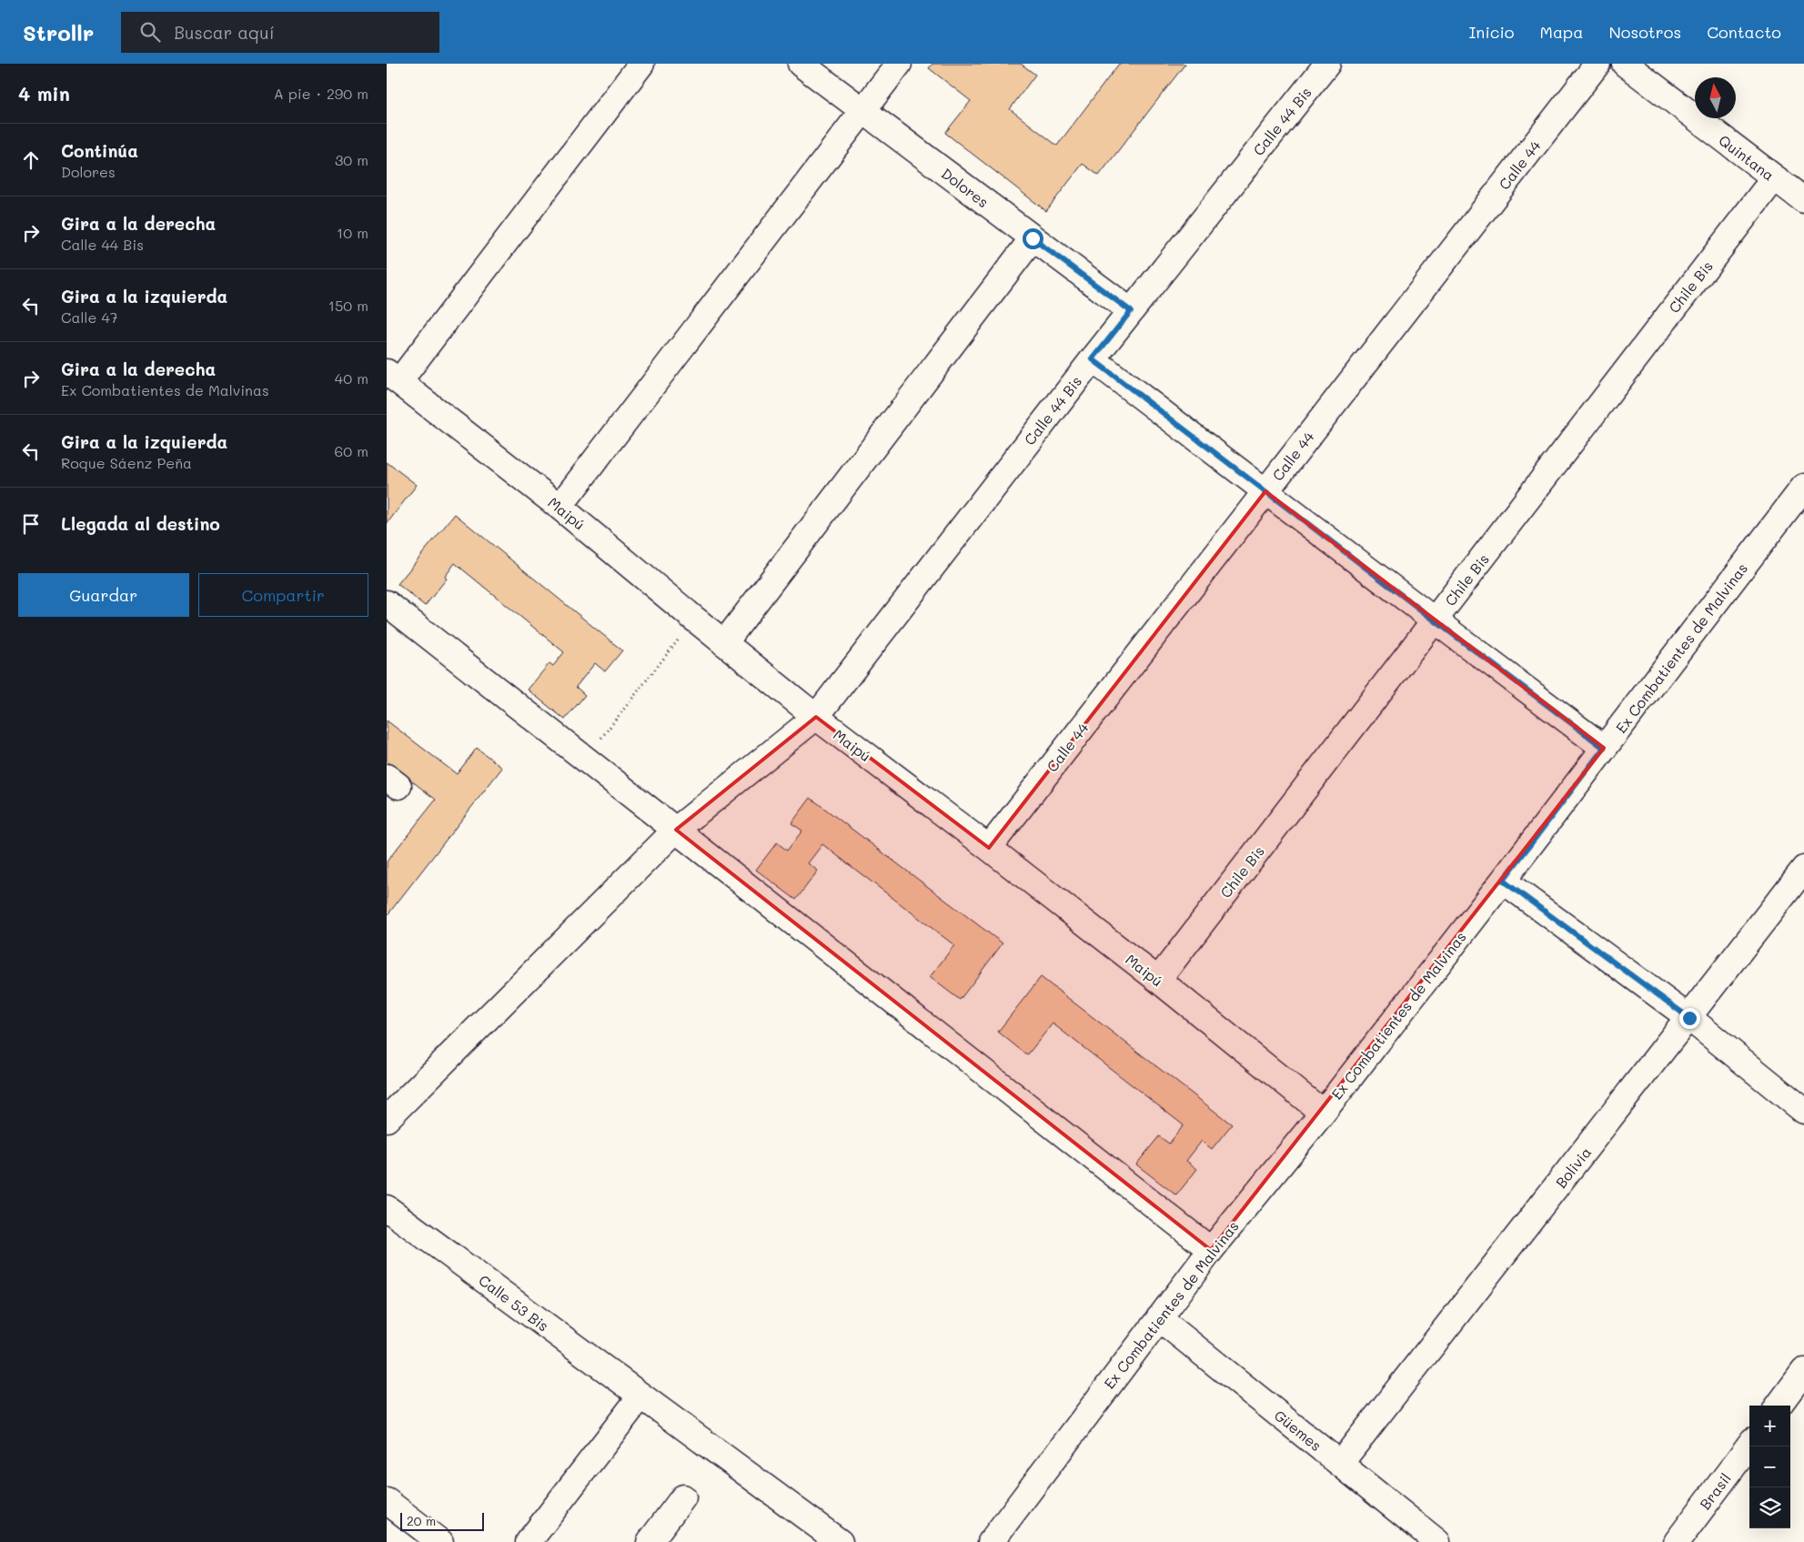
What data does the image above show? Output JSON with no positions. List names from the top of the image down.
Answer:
{
  "streets": {
    "street": [
      "Calle 44 Bis",
      "Quintana",
      "Calle 44",
      "Dolores",
      "Chile Bis",
      "Maipú",
      "Ex Combatientes de Malvinas",
      "Bolivia",
      "Calle 53 Bis",
      "Güemes",
      "Brasil"
    ]
  },
  "crossings": [
    ["Calle 44 Bis", "Dolores"],
    ["Calle 44 Bis", "Maipú"],
    ["Quintana", "Chile Bis"],
    ["Calle 44", "Maipú"],
    ["Chile Bis", "Maipú"],
    ["Maipú", "Ex Combatientes de Malvinas"],
    ["Ex Combatientes de Malvinas", "Güemes"],
    ["Bolivia", "Güemes"]
  ],
  "scale_bar": "20 m",
  "north": "top",
  "page": {
    "header": "Strollr",
    "search": "Buscar aquí",
    "nav": [
      "Inicio",
      "Mapa",
      "Nosotros",
      "Contacto"
    ],
    "heading": ["4 min", "A pie · 290 m"],
    "list": [
      ["Continúa", "Dolores", "30 m"],
      ["Gira a la derecha", "Calle 44 Bis", "10 m"],
      ["Gira a la izquierda", "Calle 47", "150 m"],
      ["Gira a la derecha", "Ex Combatientes de Malvinas", "40 m"],
      ["Gira a la izquierda", "Roque Sáenz Peña", "60 m"],
      "Llegada al destino"
    ],
    "buttons": ["Guardar", "Compartir"],
    "map_buttons": ["+", "−"],
    "scale": "20 m"
  }
}
